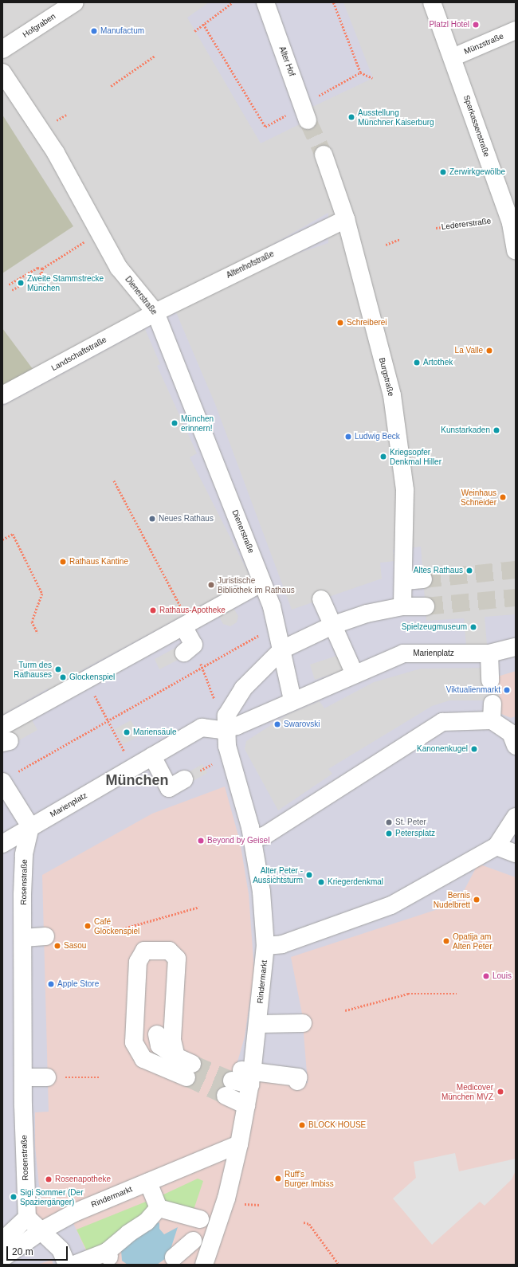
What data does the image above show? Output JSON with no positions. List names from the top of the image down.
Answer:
{
  "streets": {
    "street": [
      "Hofgraben",
      "Münzstraße",
      "Alter Hof",
      "Sparkassenstraße",
      "Altenhofstraße",
      "Dienerstraße",
      "Landschaftstraße",
      "Burgstraße",
      "Marienplatz",
      "Rosenstraße",
      "Rindermarkt"
    ],
    "path": ["Ledererstraße"]
  },
  "crossings": [
    ["Münzstraße", "Sparkassenstraße"],
    ["Sparkassenstraße", "Ledererstraße"],
    ["Altenhofstraße", "Dienerstraße"],
    ["Altenhofstraße", "Landschaftstraße"],
    ["Altenhofstraße", "Burgstraße"],
    ["Dienerstraße", "Landschaftstraße"],
    ["Marienplatz", "Rosenstraße"],
    ["Marienplatz", "Rindermarkt"]
  ],
  "districts": ["München"],
  "places": [
    "Platzl Hotel",
    "Manufactum",
    "Ausstellung Münchner Kaiserburg",
    "Zerwirkgewölbe",
    "Zweite Stammstrecke München",
    "Schreiberei",
    "La Valle",
    "Artothek",
    "München erinnern!",
    "Kunstarkaden",
    "Ludwig Beck",
    "Kriegsopfer Denkmal Hiller",
    "Weinhaus Schneider",
    "Neues Rathaus",
    "Rathaus Kantine",
    "Altes Rathaus",
    "Juristische Bibliothek im Rathaus",
    "Rathaus-Apotheke",
    "Spielzeugmuseum",
    "Turm des Rathauses",
    "Glockenspiel",
    "Viktualienmarkt",
    "Swarovski",
    "Mariensäule",
    "Kanonenkugel",
    "St. Peter",
    "Petersplatz",
    "Beyond by Geisel",
    "Alter Peter - Aussichtsturm",
    "Kriegerdenkmal",
    "Bernis Nudelbrett",
    "Café Glockenspiel",
    "Opatija am Alten Peter",
    "Sasou",
    "Louis",
    "Apple Store",
    "Medicover München MVZ",
    "BLOCK HOUSE",
    "Ruff's Burger Imbiss",
    "Rosenapotheke",
    "Sigi Sommer (Der Spaziergänger)"
  ],
  "scale_bar": "20 m"
}
